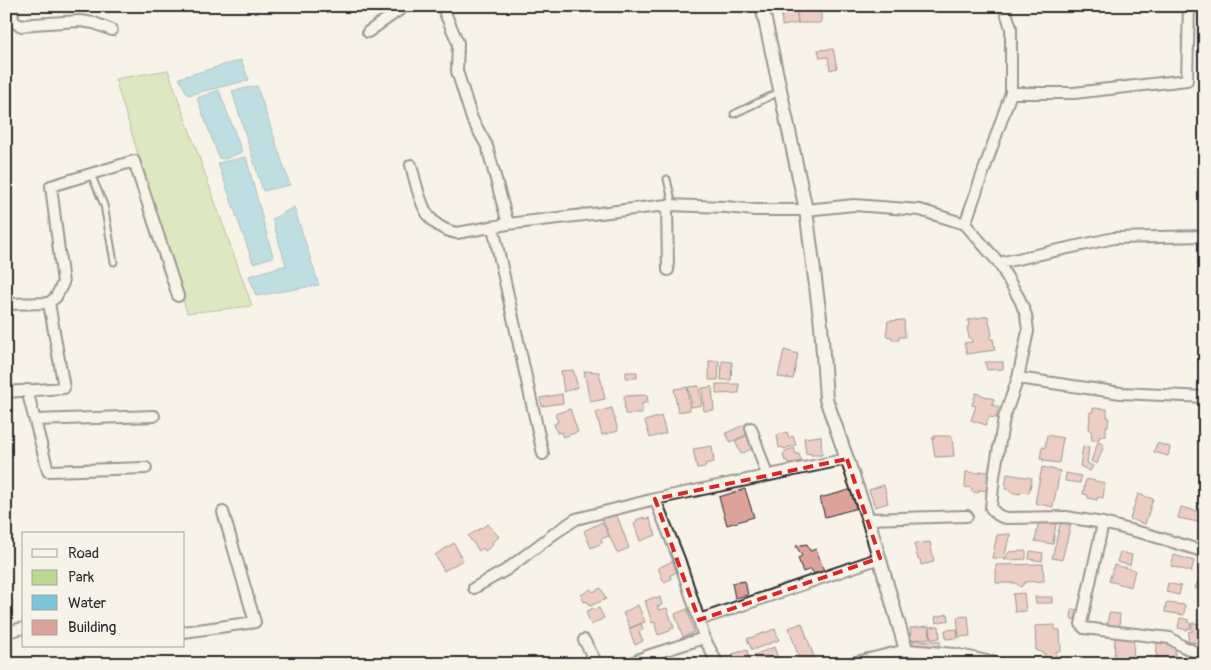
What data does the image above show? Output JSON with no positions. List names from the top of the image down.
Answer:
{
  "legend": [
    "Road",
    "Park",
    "Water",
    "Building"
  ]
}
